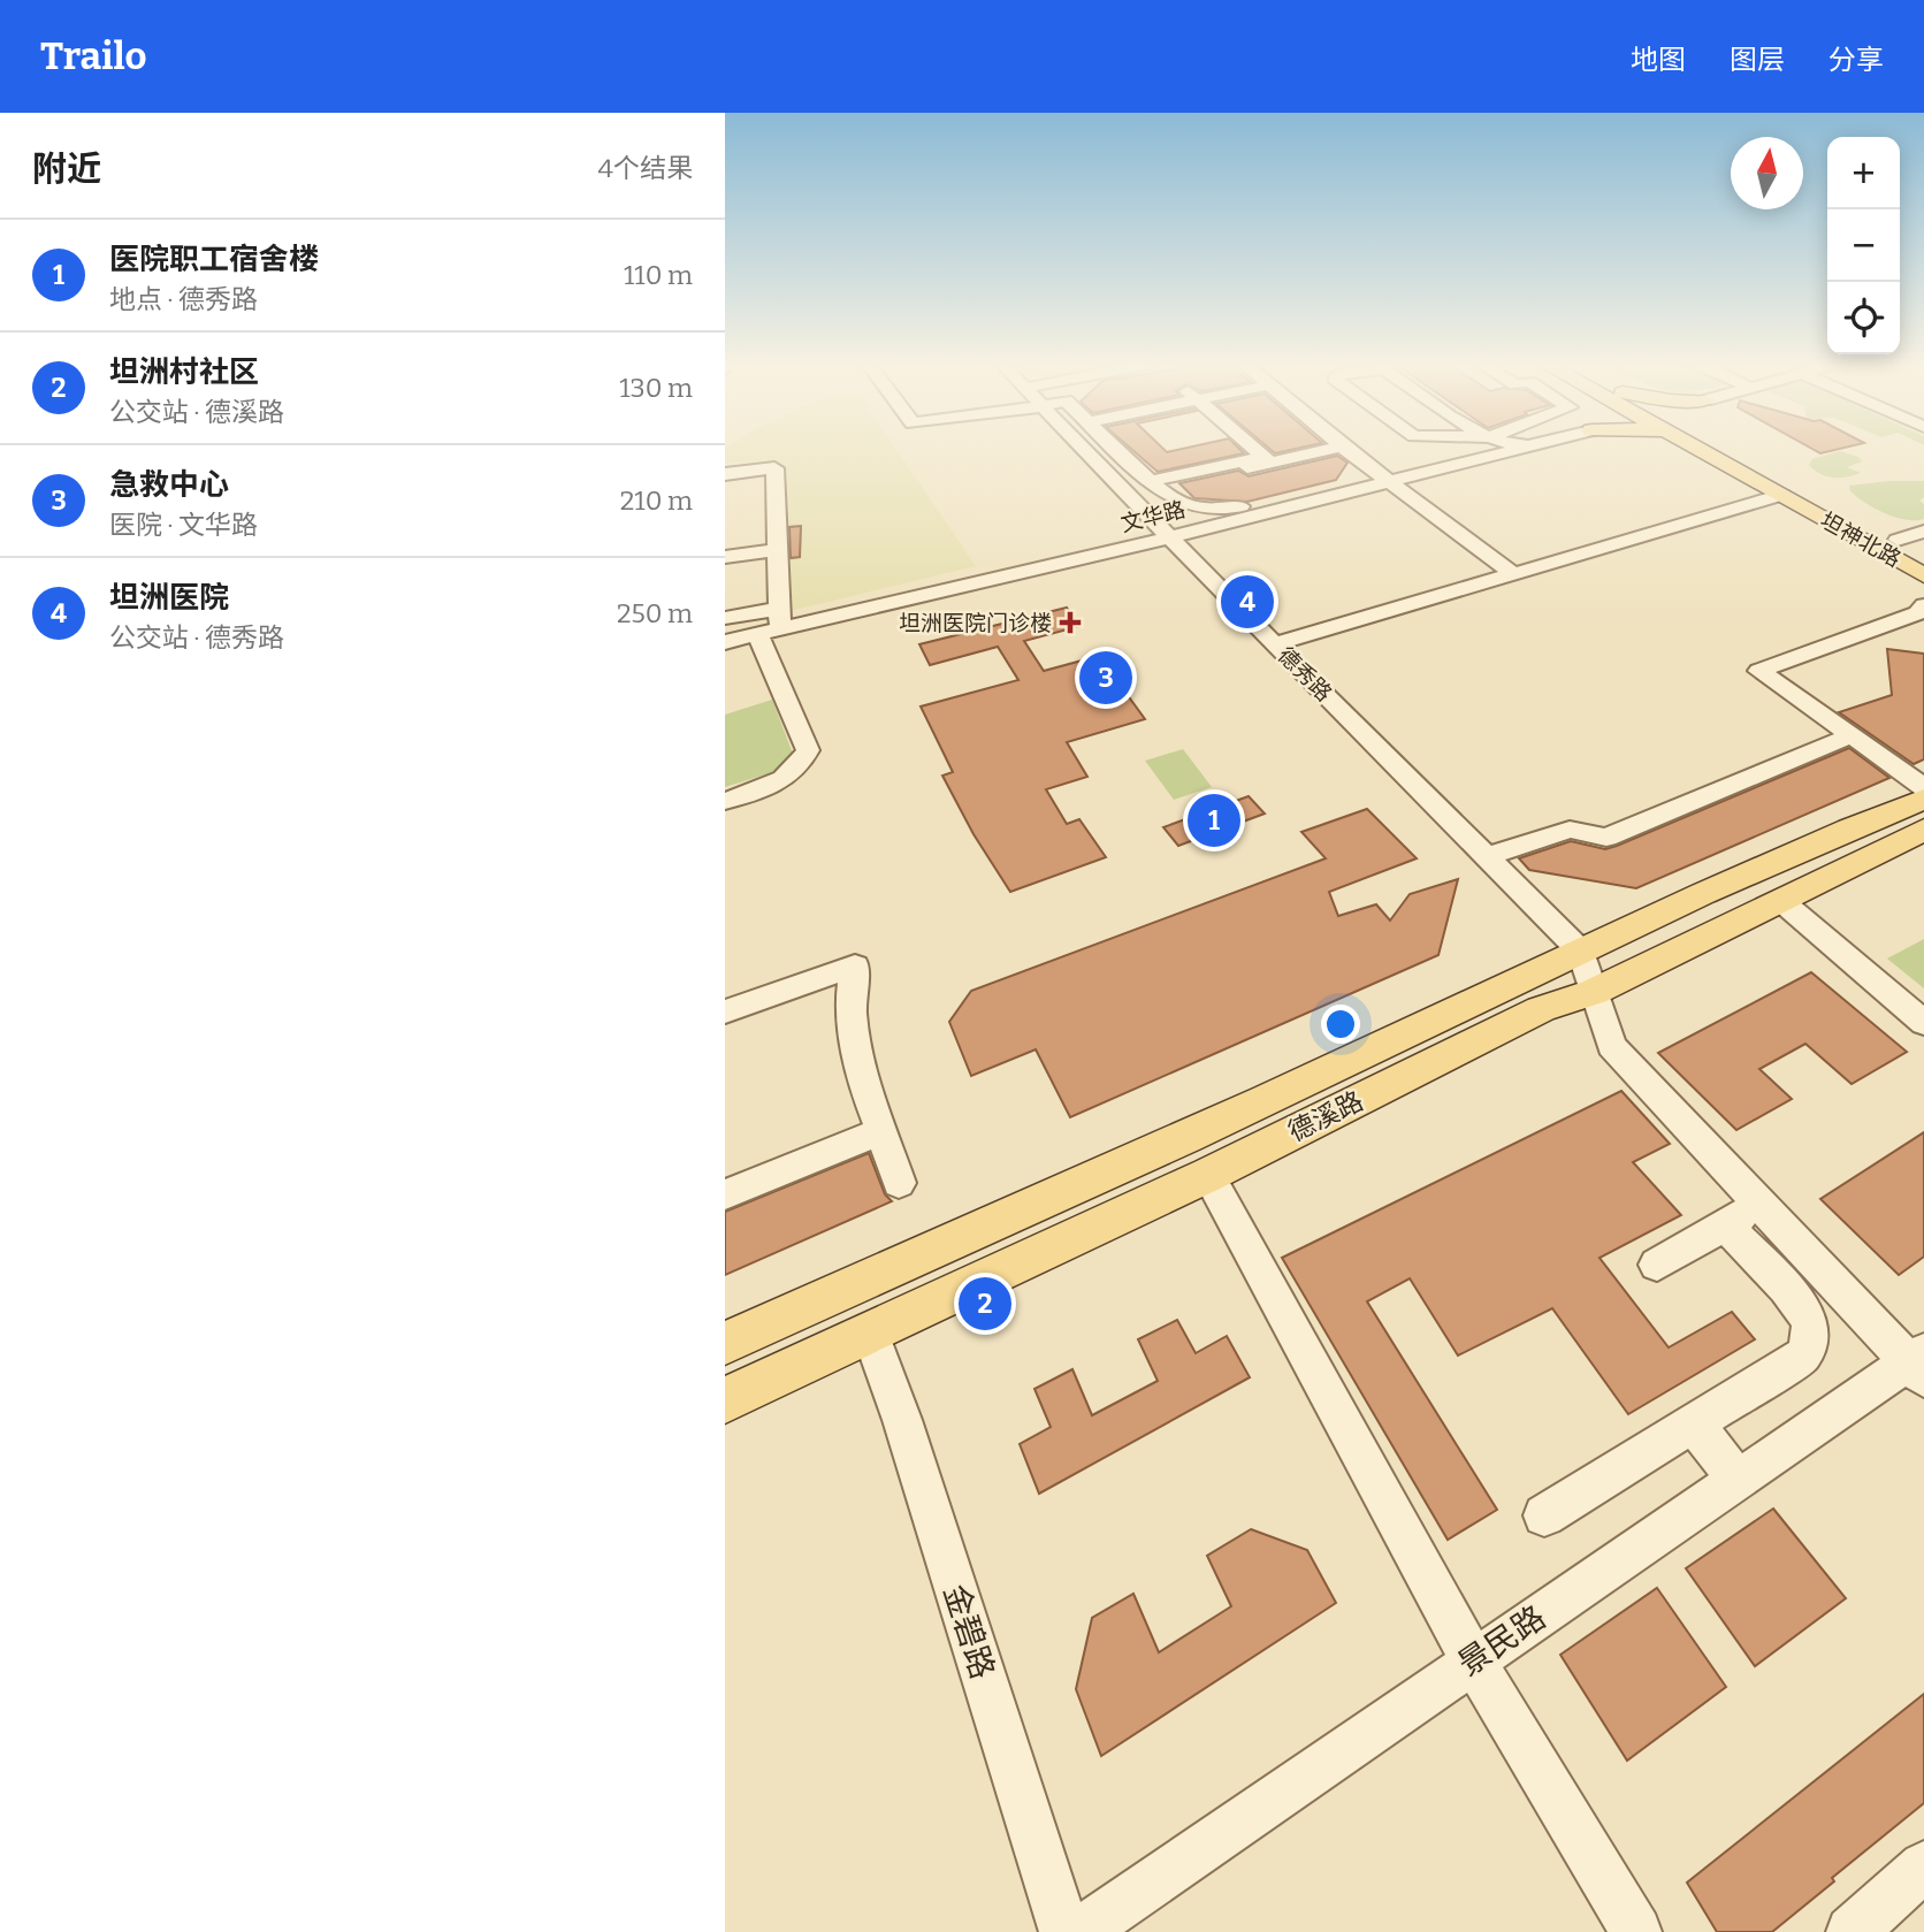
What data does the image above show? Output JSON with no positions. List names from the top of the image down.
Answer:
{
  "streets": {
    "main road": ["坦神北路", "德溪路"],
    "street": [
      "文华路",
      "德秀路",
      "金碧路",
      "景民路"
    ]
  },
  "crossings": [
    ["文华路", "德秀路"],
    ["德秀路", "德溪路"],
    ["德秀路", "景民路"],
    ["德溪路", "金碧路"]
  ],
  "places": {
    "health": ["坦洲医院门诊楼"]
  },
  "north": "top",
  "page": {
    "header": "Trailo",
    "nav": ["地图", "图层", "分享"],
    "heading": ["附近", "4个结果"],
    "map_buttons": ["+", "−"],
    "list": [
      {
        "mark": "1",
        "name": "医院职工宿舍楼",
        "note": "地点 · 德秀路",
        "value": "110 m"
      },
      {
        "mark": "2",
        "name": "坦洲村社区",
        "note": "公交站 · 德溪路",
        "value": "130 m"
      },
      {
        "mark": "3",
        "name": "急救中心",
        "note": "医院 · 文华路",
        "value": "210 m"
      },
      {
        "mark": "4",
        "name": "坦洲医院",
        "note": "公交站 · 德秀路",
        "value": "250 m"
      }
    ],
    "pins": [
      "4",
      "3",
      "1",
      "2"
    ]
  }
}
